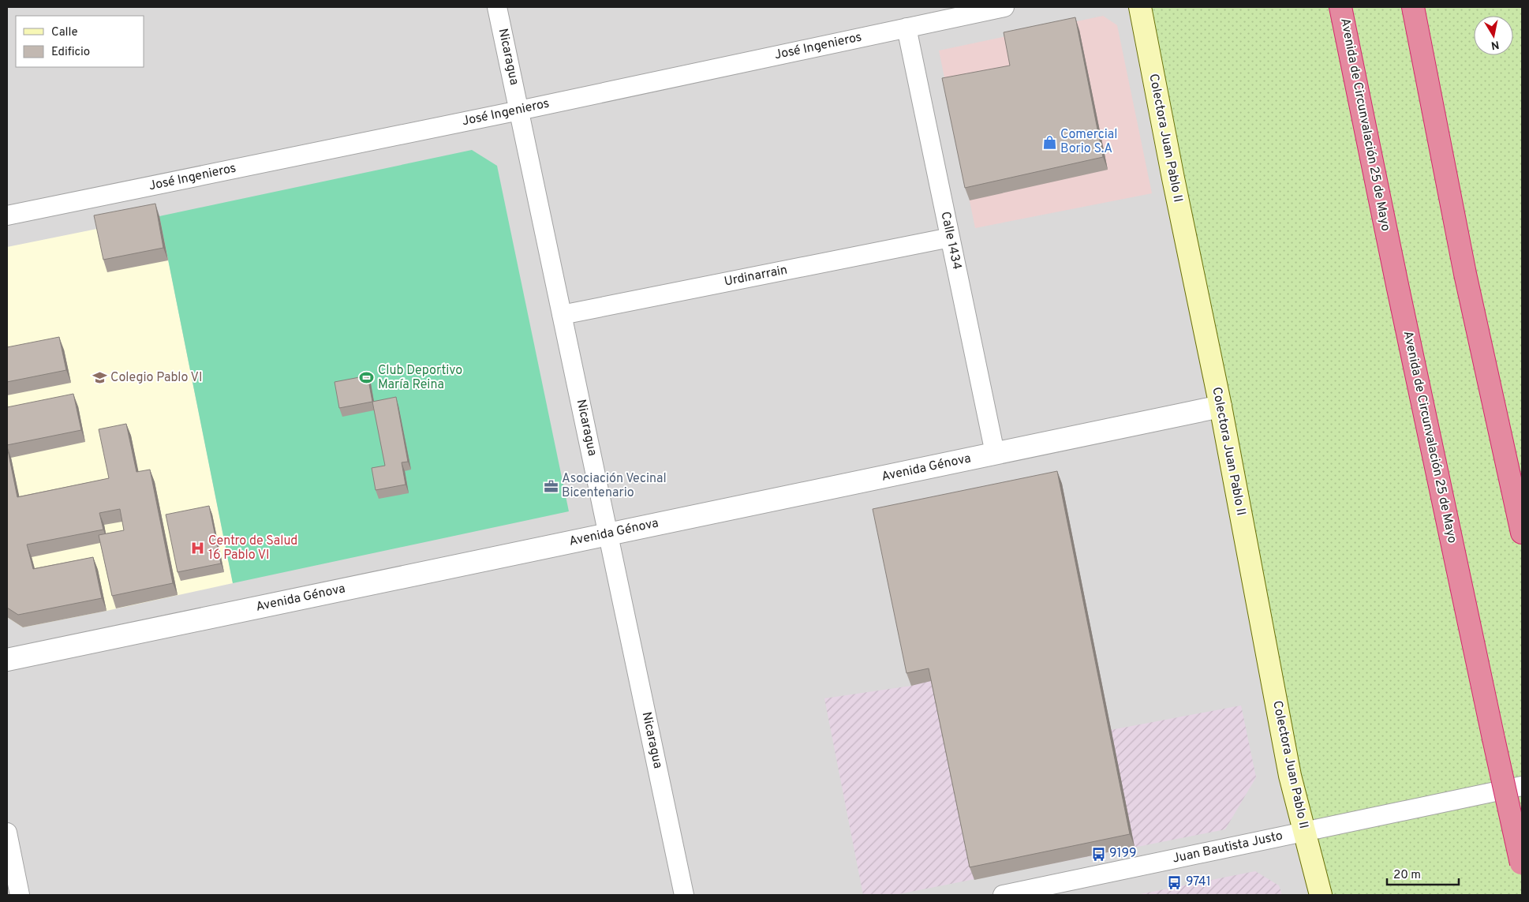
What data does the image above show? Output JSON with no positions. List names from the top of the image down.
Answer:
{
  "streets": {
    "highway": ["Avenida de Circunvalación 25 de Mayo"],
    "main road": ["Colectora Juan Pablo II"],
    "street": [
      "José Ingenieros",
      "Nicaragua",
      "Calle 1434",
      "Urdinarrain",
      "Avenida Génova",
      "Juan Bautista Justo"
    ]
  },
  "crossings": [
    ["José Ingenieros", "Nicaragua"],
    ["José Ingenieros", "Calle 1434"],
    ["Nicaragua", "Urdinarrain"],
    ["Nicaragua", "Avenida Génova"],
    ["Colectora Juan Pablo II", "Avenida Génova"],
    ["Colectora Juan Pablo II", "Juan Bautista Justo"],
    ["Calle 1434", "Urdinarrain"],
    ["Calle 1434", "Avenida Génova"]
  ],
  "places": {
    "shop": ["Comercial Borio S.A"],
    "school or university": ["Colegio Pablo VI"],
    "sports": ["Club Deportivo María Reina"],
    "office": ["Asociación Vecinal Bicentenario"],
    "hospital": ["Centro de Salud 16 Pablo VI"],
    "bus stop": ["9199", "9741"]
  },
  "legend": ["Calle", "Edificio"],
  "scale_bar": "20 m",
  "north": "bottom"
}
